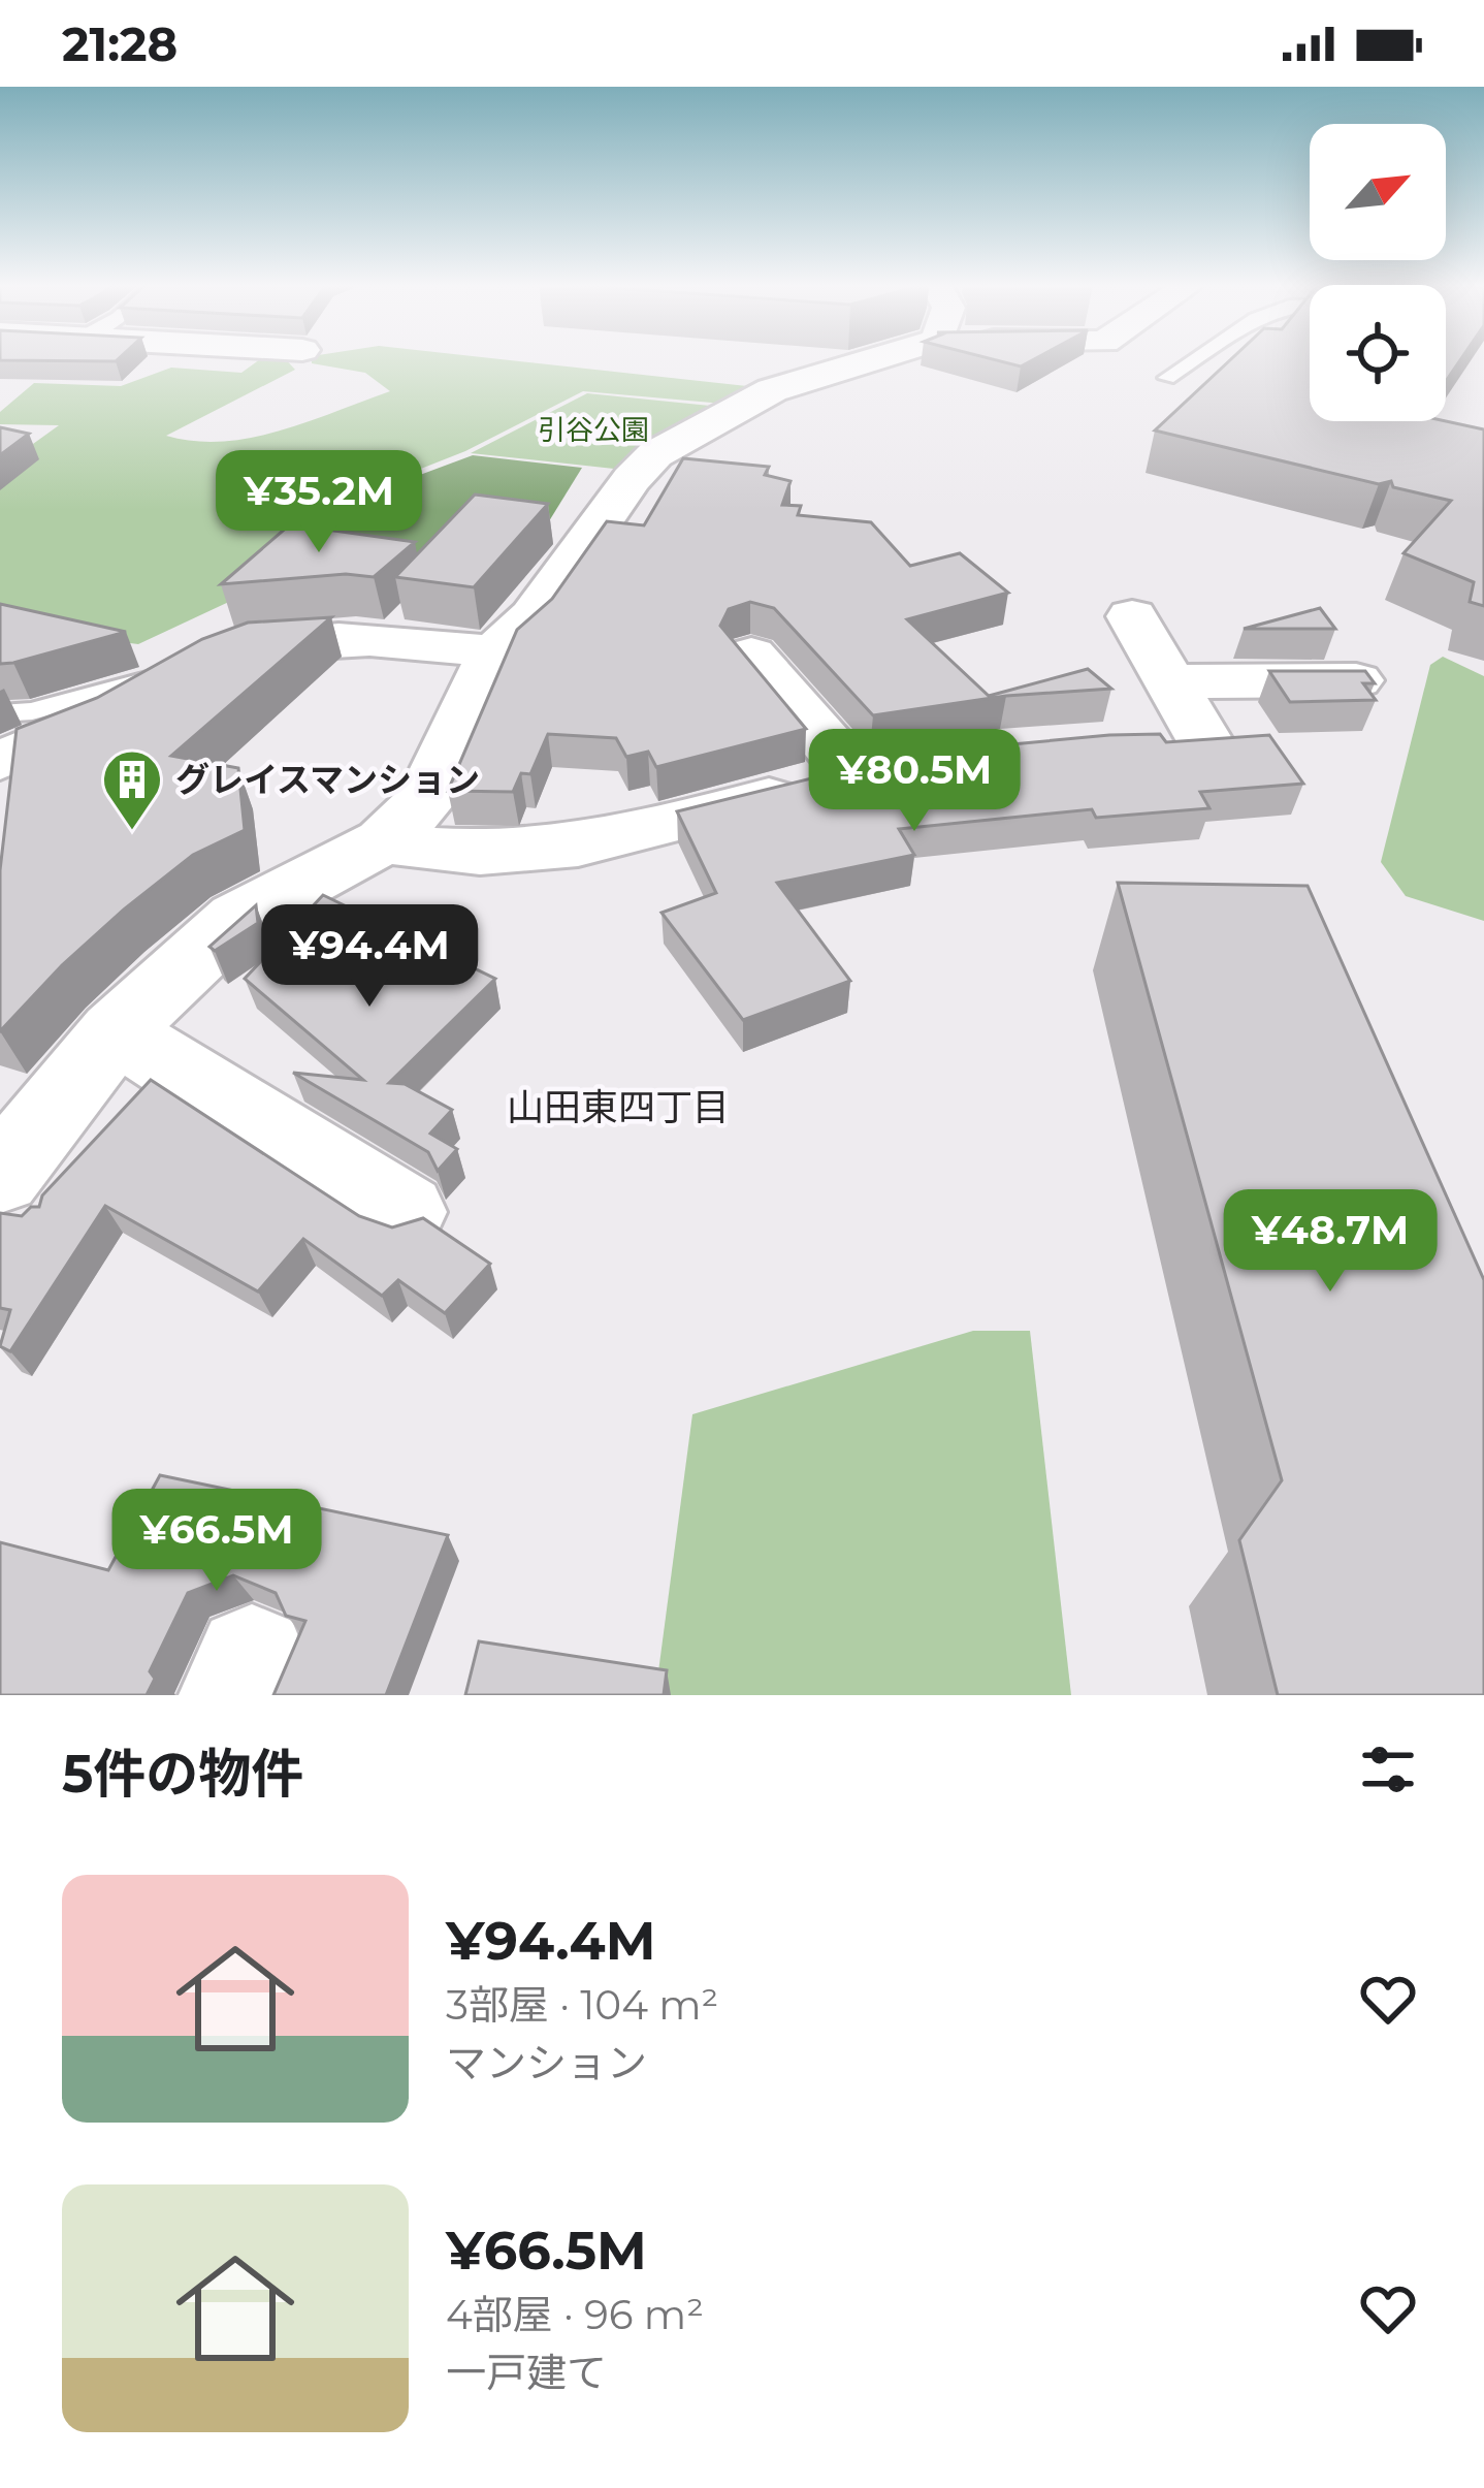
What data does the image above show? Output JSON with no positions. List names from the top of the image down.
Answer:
{
  "districts": ["山田東四丁目"],
  "parks": ["引谷公園"],
  "places": {
    "building": ["グレイスマンション"]
  },
  "north": "top right",
  "page": {
    "status": "21:28",
    "price": [
      "¥35.2M",
      "¥80.5M",
      "¥94.4M",
      "¥48.7M",
      "¥66.5M"
    ],
    "heading": "5件の物件",
    "list": [
      {
        "name": "¥94.4M",
        "note": "3部屋 · 104 m² · マンション"
      },
      {
        "name": "¥66.5M",
        "note": "4部屋 · 96 m² · 一戸建て"
      }
    ]
  }
}
